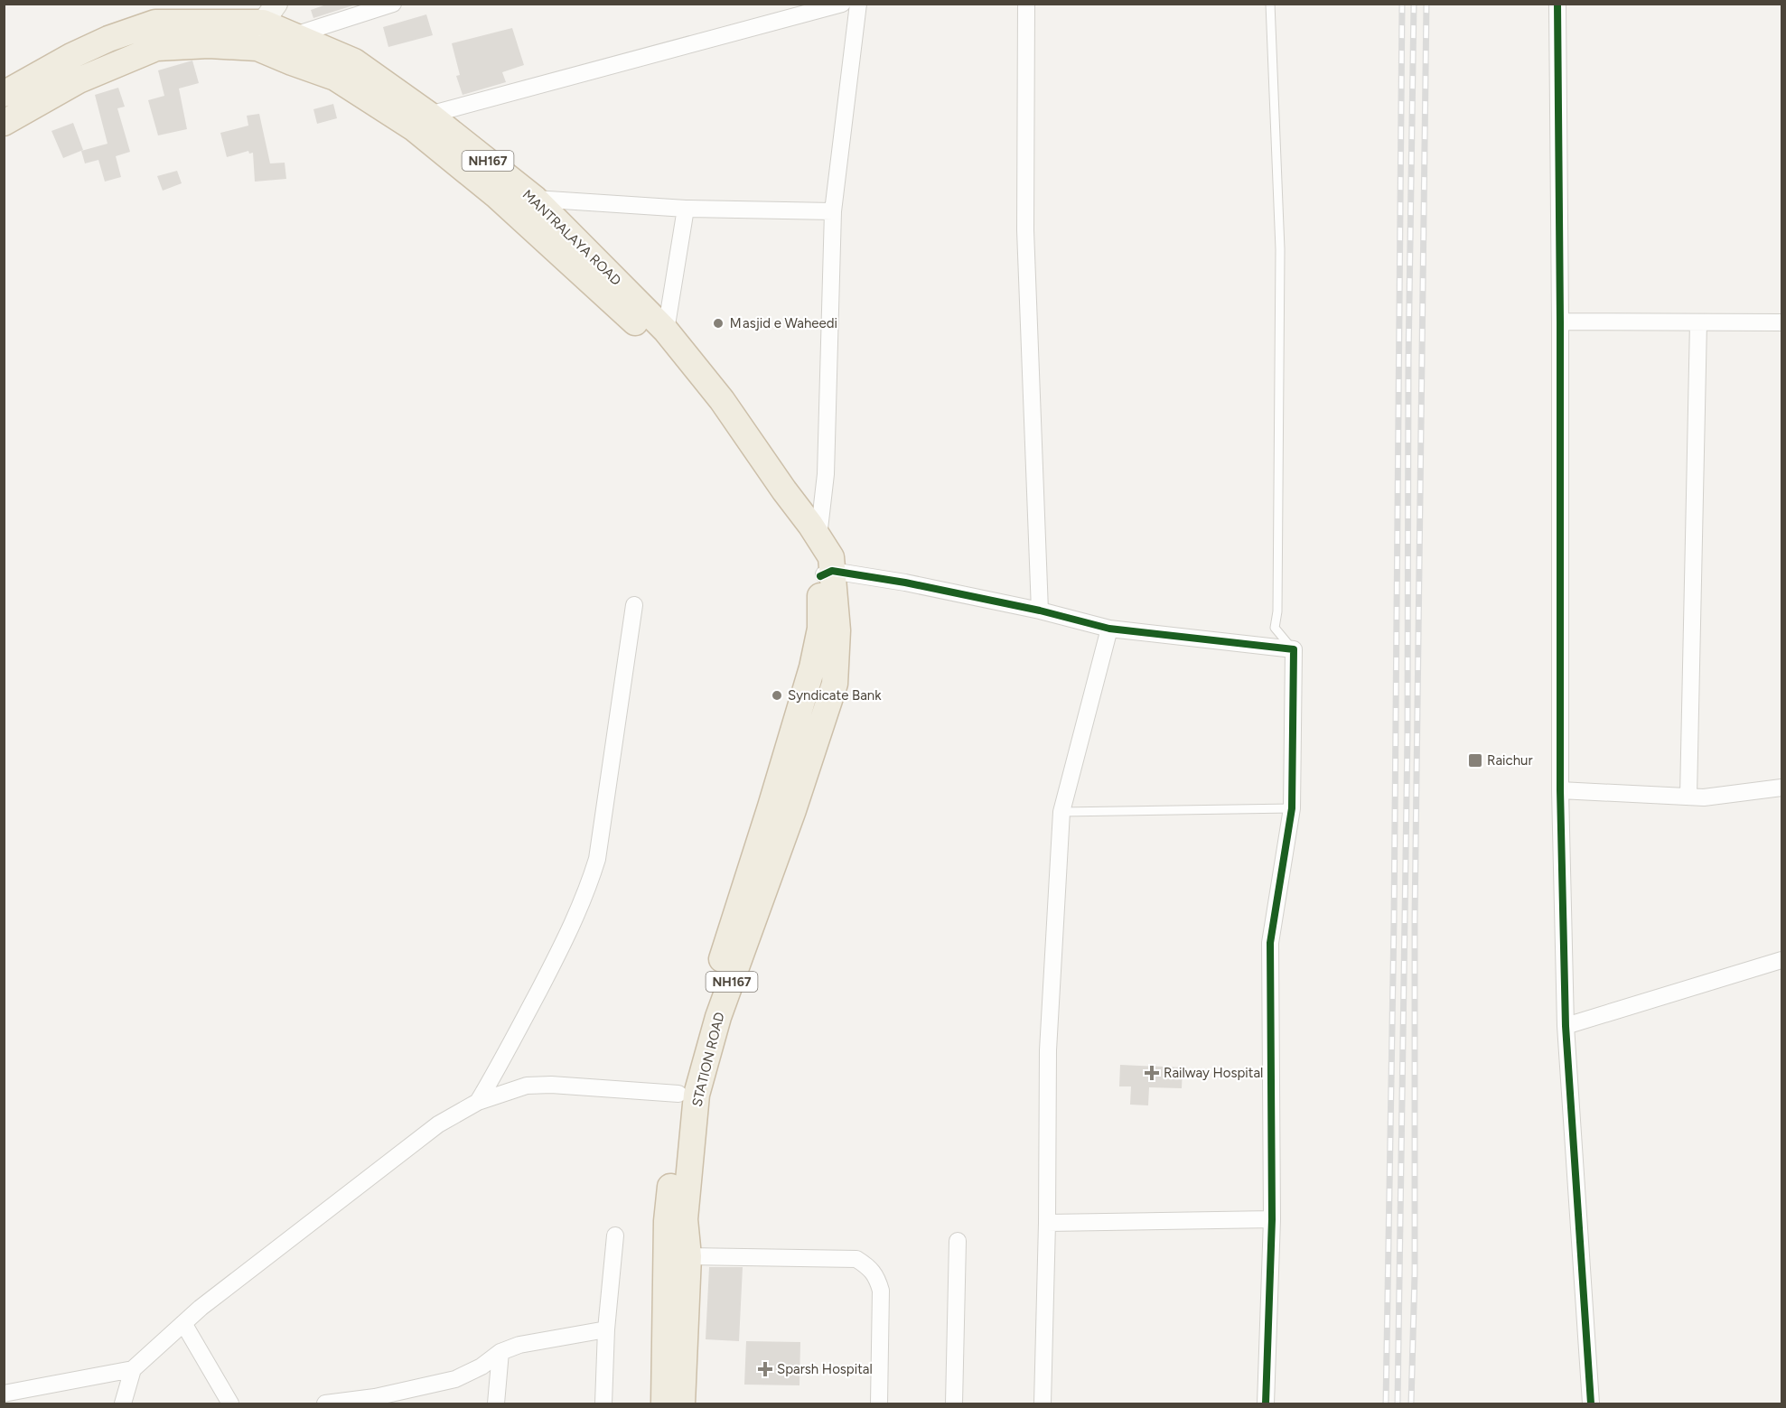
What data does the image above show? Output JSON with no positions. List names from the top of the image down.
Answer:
{
  "streets": {
    "highway": ["NH167", "MANTRALAYA ROAD", "STATION ROAD"]
  },
  "crossings": [
    ["MANTRALAYA ROAD", "STATION ROAD"]
  ],
  "places": {
    "other": ["Ｍasjid e Waheedi", "Syndicate Bank"],
    "transit": ["Raichur"],
    "health": ["Railway Hospital", "Sparsh Hospital"]
  }
}
